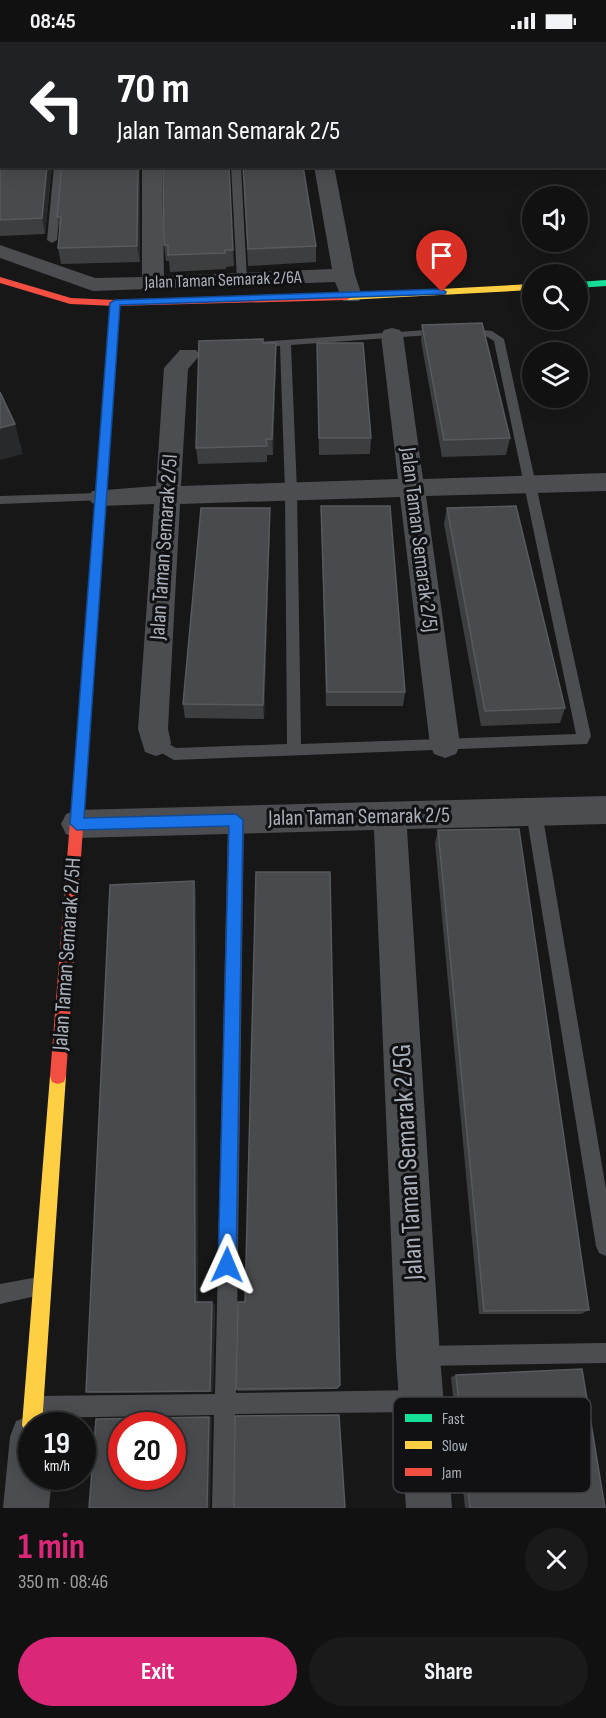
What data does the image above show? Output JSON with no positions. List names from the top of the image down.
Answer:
{
  "streets": {
    "street": [
      "Jalan Taman Semarak 2/6A",
      "Jalan Taman Semarak 2/5J",
      "Jalan Taman Semarak 2/5I",
      "Jalan Taman Semarak 2/5",
      "Jalan Taman Semarak 2/5H",
      "Jalan Taman Semarak 2/5G"
    ]
  },
  "crossings": [
    ["Jalan Taman Semarak 2/5", "Jalan Taman Semarak 2/5H"],
    ["Jalan Taman Semarak 2/5", "Jalan Taman Semarak 2/5G"]
  ],
  "legend": ["Fast", "Slow", "Jam"],
  "page": {
    "status": "08:45",
    "turn": ["70 m", "Jalan Taman Semarak 2/5"],
    "speed": "19 km/h",
    "limit": "20",
    "heading": ["1 min", "350 m · 08:46"],
    "buttons": ["Exit", "Share"]
  }
}
